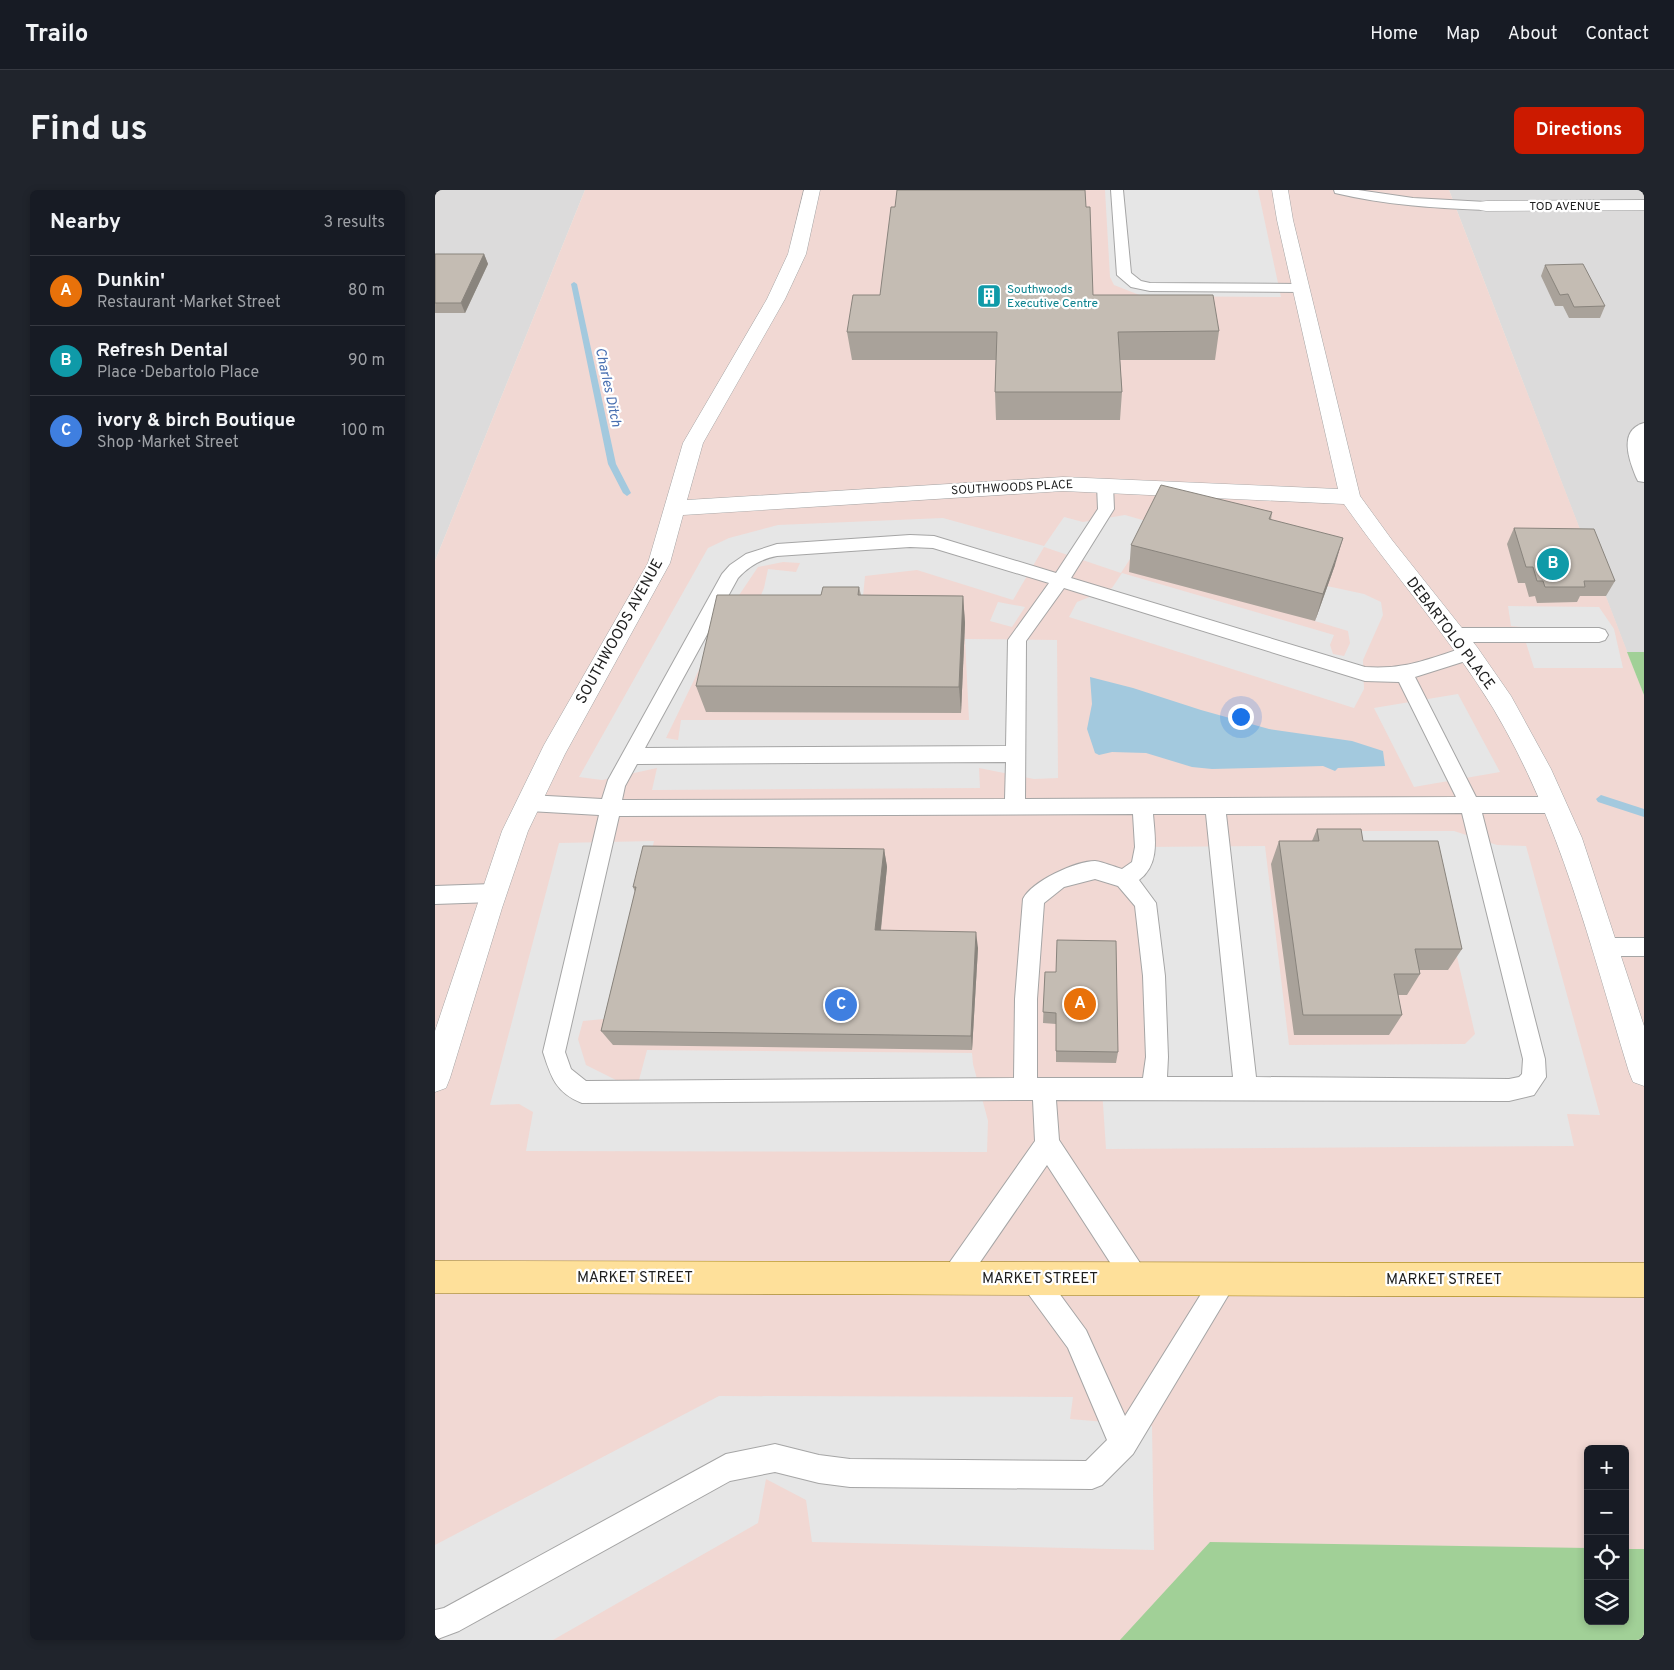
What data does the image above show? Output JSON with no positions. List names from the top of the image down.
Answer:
{
  "streets": {
    "main road": ["MARKET STREET"],
    "street": [
      "TOD AVENUE",
      "SOUTHWOODS PLACE",
      "SOUTHWOODS AVENUE",
      "DEBARTOLO PLACE"
    ]
  },
  "crossings": [
    ["SOUTHWOODS PLACE", "SOUTHWOODS AVENUE"],
    ["SOUTHWOODS PLACE", "DEBARTOLO PLACE"]
  ],
  "water": ["Charles Ditch"],
  "places": {
    "building": ["Southwoods Executive Centre"]
  },
  "page": {
    "header": "Trailo",
    "nav": [
      "Home",
      "Map",
      "About",
      "Contact"
    ],
    "buttons": "Directions",
    "title": "Find us",
    "heading": ["Nearby", "3 results"],
    "list": [
      {
        "mark": "A",
        "name": "Dunkin'",
        "note": "Restaurant · Market Street",
        "value": "80 m"
      },
      {
        "mark": "B",
        "name": "Refresh Dental",
        "note": "Place · Debartolo Place",
        "value": "90 m"
      },
      {
        "mark": "C",
        "name": "ivory & birch Boutique",
        "note": "Shop · Market Street",
        "value": "100 m"
      }
    ],
    "pins": ["B", "A", "C"],
    "map_buttons": ["+", "−"]
  }
}
